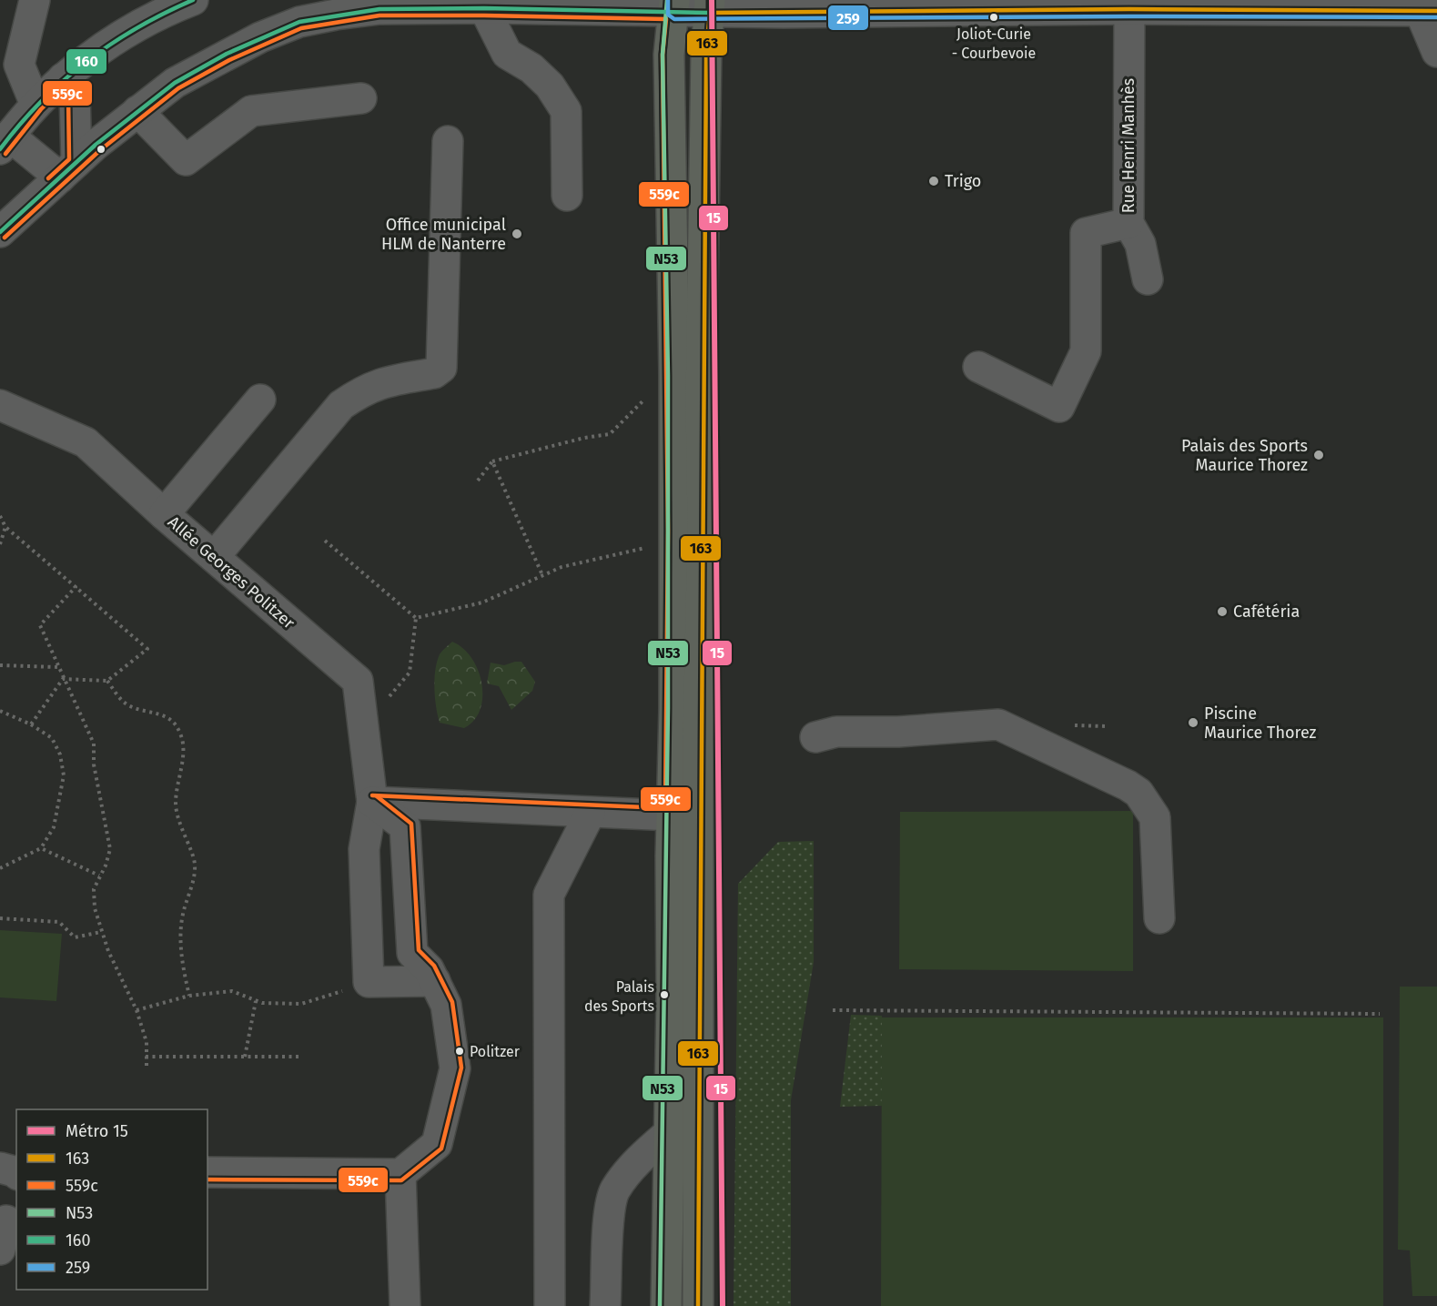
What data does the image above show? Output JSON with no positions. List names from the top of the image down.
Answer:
{
  "streets": {
    "street": ["Rue Henri Manhès", "Allée Georges Politzer"]
  },
  "places": [
    "Joliot-Curie - Courbevoie",
    "Trigo",
    "Office municipal HLM de Nanterre",
    "Palais des Sports Maurice Thorez",
    "Cafétéria",
    "Piscine Maurice Thorez",
    "Palais des Sports",
    "Politzer"
  ],
  "lines": [
    "metro line 15",
    "transit line N53",
    "transit line 160",
    "transit line 259",
    "transit line 163",
    "transit line 559c"
  ],
  "legend": [
    "Métro 15",
    "163",
    "559c",
    "N53",
    "160",
    "259"
  ]
}
